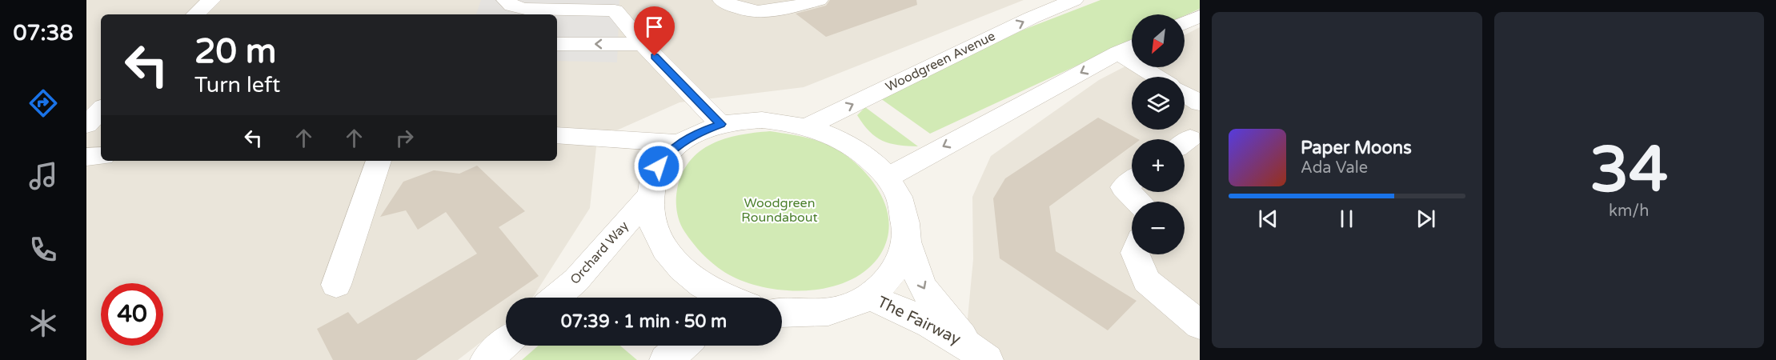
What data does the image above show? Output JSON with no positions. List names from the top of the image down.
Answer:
{
  "streets": {
    "street": ["Woodgreen Avenue", "Orchard Way", "The Fairway"]
  },
  "one_way": ["The Fairway"],
  "parks": ["Woodgreen Roundabout"],
  "north": "bottom left",
  "page": {
    "tabs": "07:38",
    "tile": ["34", "km/h"],
    "map_buttons": ["+", "−"],
    "turn": ["20 m", "Turn left"],
    "song": ["Paper Moons", "Ada Vale"],
    "limit": "40",
    "trip": "07:39 · 1 min · 50 m"
  }
}
